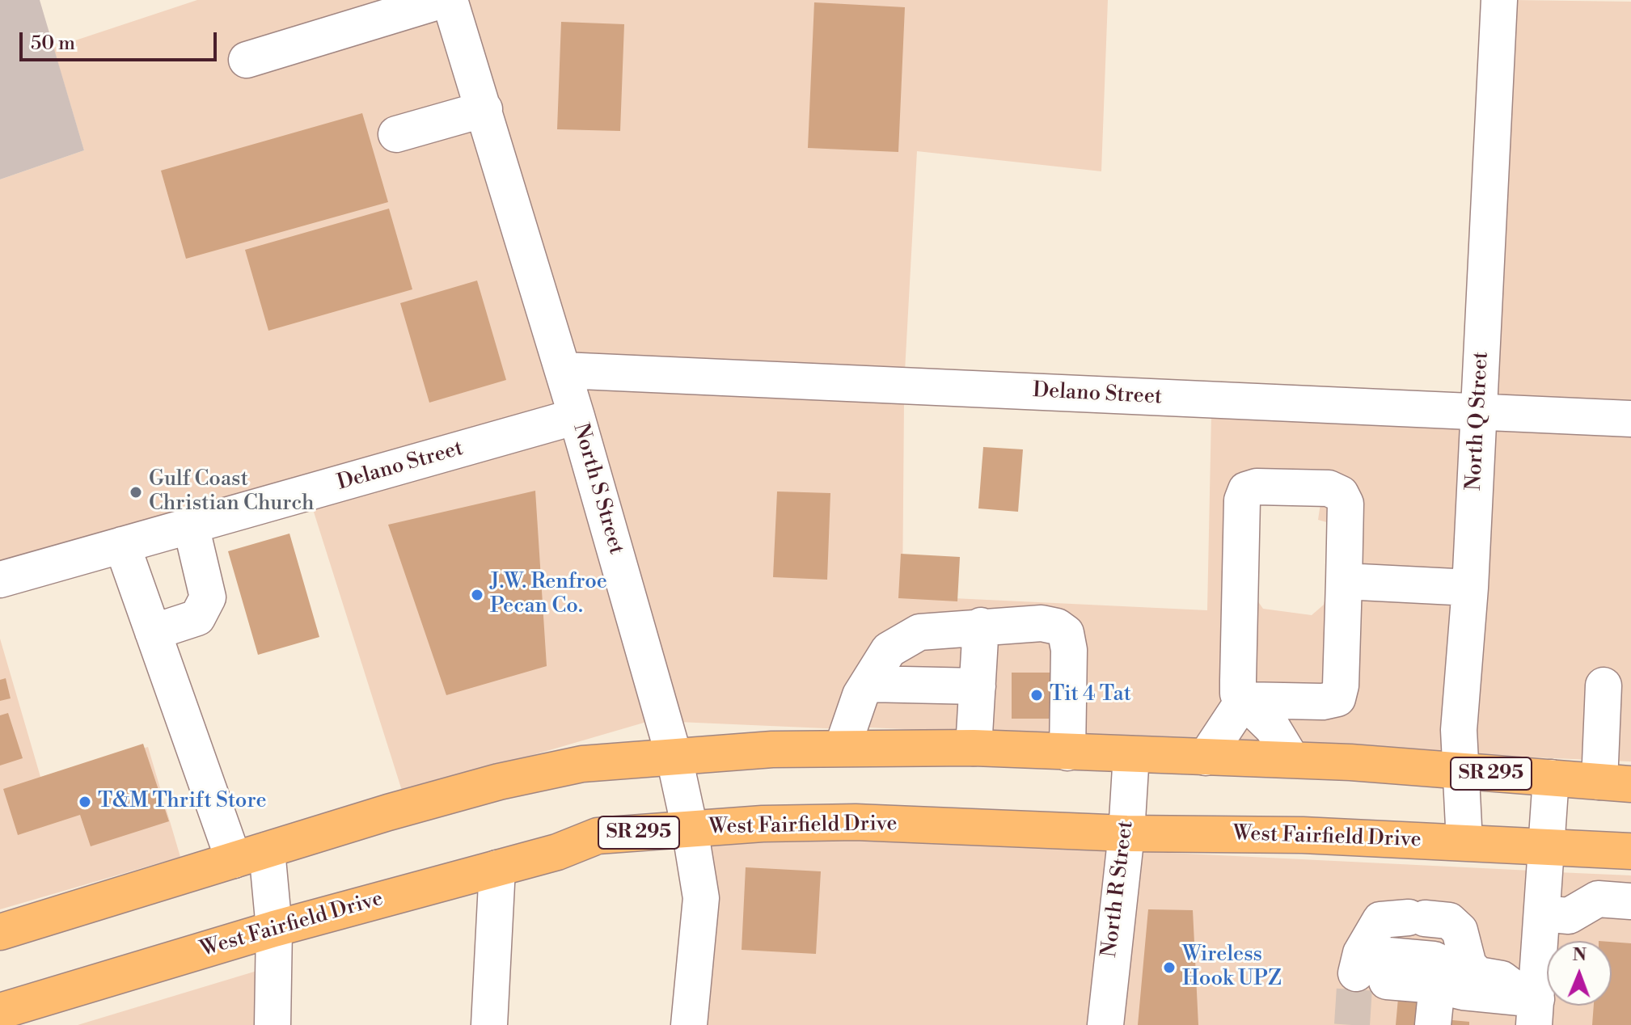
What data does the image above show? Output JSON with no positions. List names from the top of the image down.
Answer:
{
  "streets": {
    "main road": ["SR 295", "West Fairfield Drive"],
    "street": [
      "Delano Street",
      "North Q Street",
      "North S Street",
      "North R Street"
    ]
  },
  "crossings": [
    ["Delano Street", "North Q Street"],
    ["Delano Street", "North S Street"],
    ["North Q Street", "SR 295"],
    ["North Q Street", "West Fairfield Drive"],
    ["North S Street", "SR 295"],
    ["North S Street", "West Fairfield Drive"],
    ["SR 295", "North R Street"],
    ["West Fairfield Drive", "North R Street"]
  ],
  "places": [
    "Gulf Coast Christian Church",
    "J.W. Renfroe Pecan Co.",
    "Tit 4 Tat",
    "T&M Thrift Store",
    "Wireless Hook UPZ"
  ],
  "scale_bar": "50 m",
  "north": "top"
}
